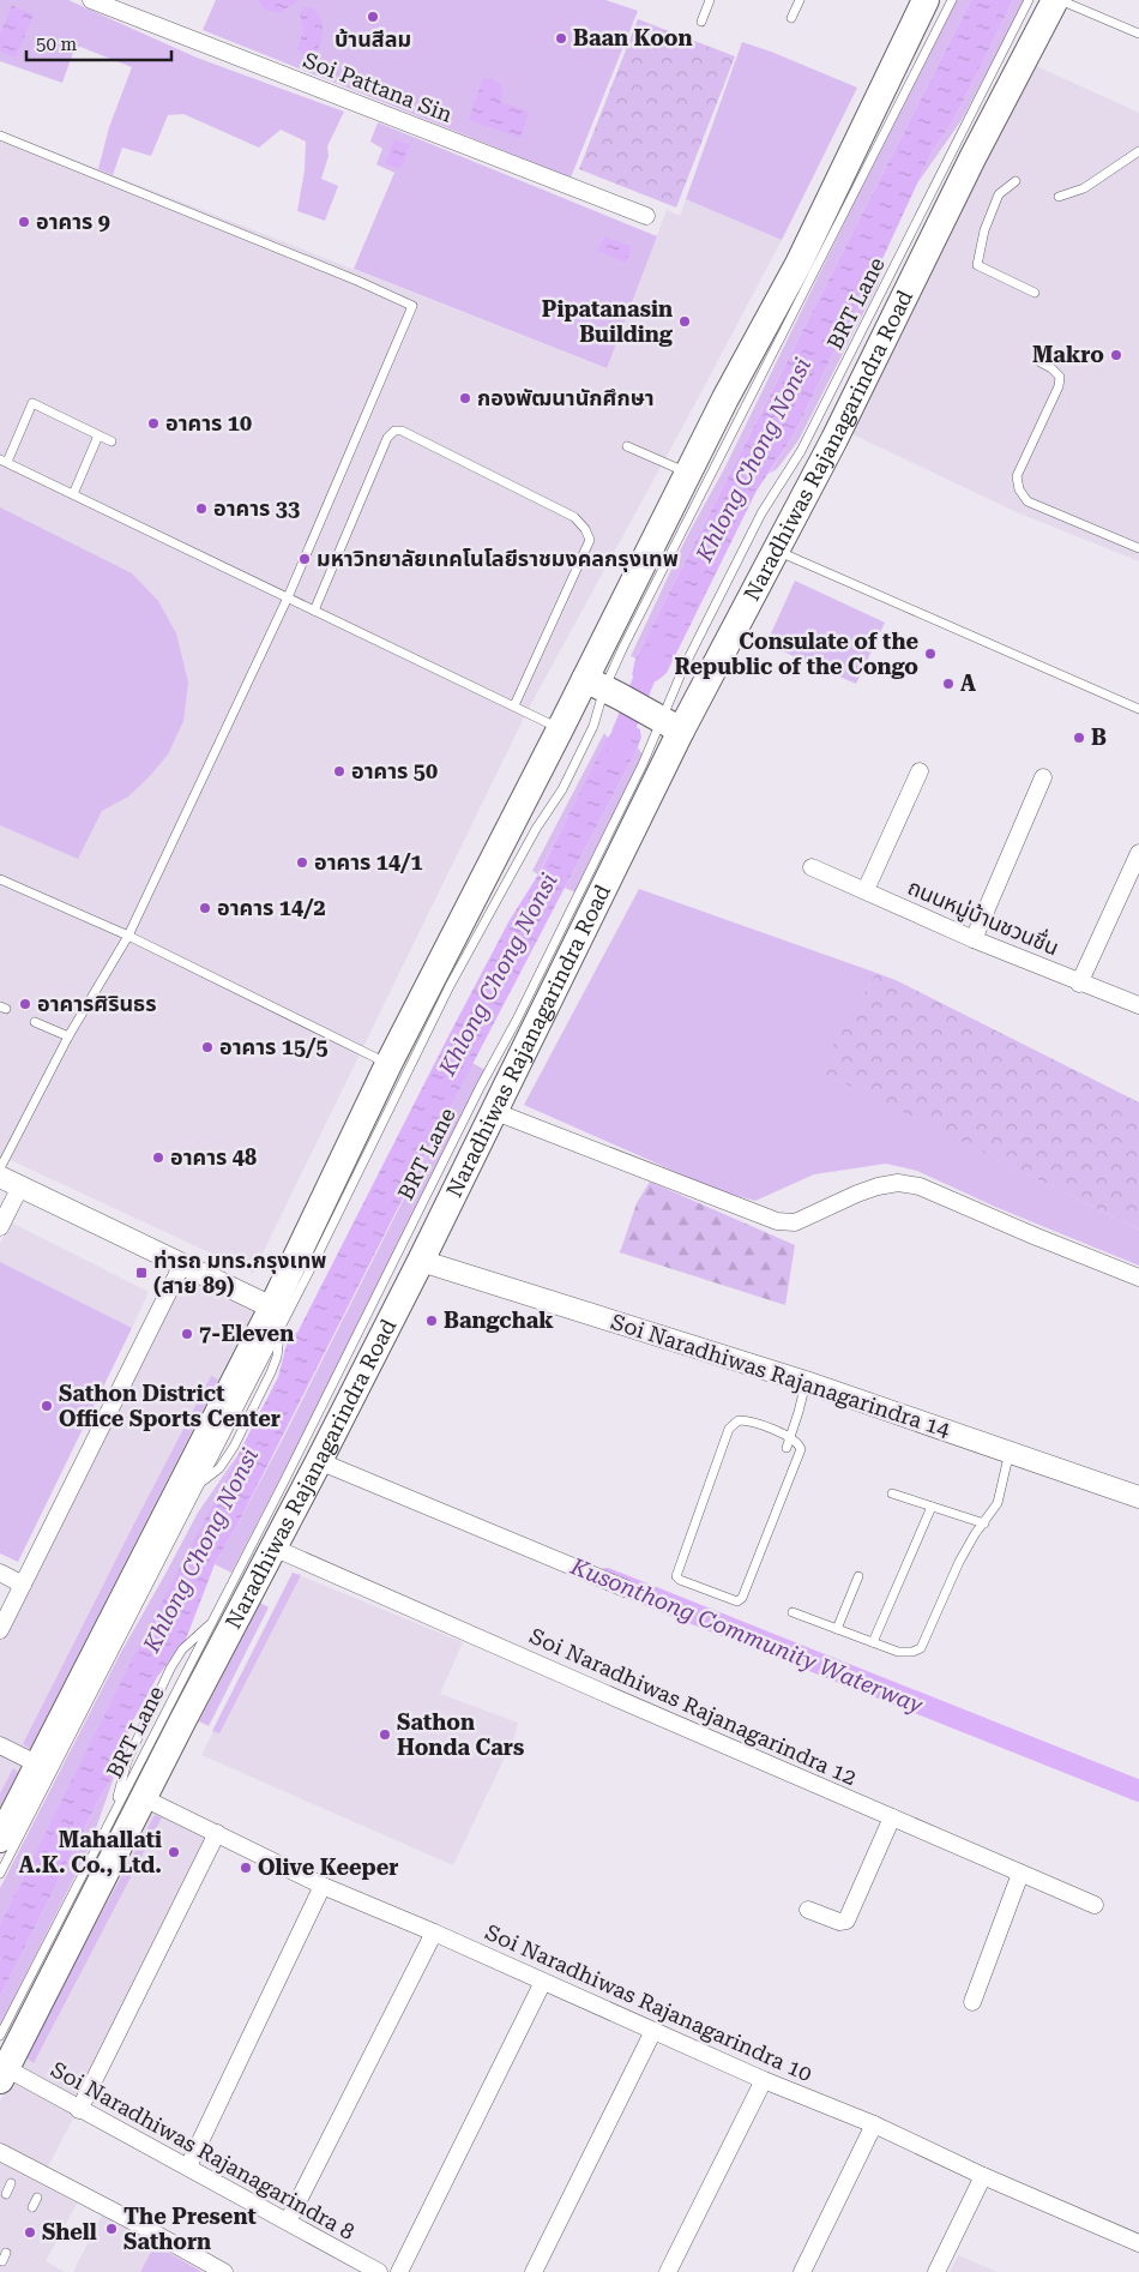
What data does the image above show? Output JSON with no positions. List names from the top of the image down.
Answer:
{
  "streets": {
    "main road": ["Naradhiwas Rajanagarindra Road"],
    "street": [
      "Soi Pattana Sin",
      "ถนนหมู่บ้านชวนชื่น",
      "Soi Naradhiwas Rajanagarindra 14",
      "Soi Naradhiwas Rajanagarindra 12",
      "Soi Naradhiwas Rajanagarindra 10",
      "Soi Naradhiwas Rajanagarindra 8"
    ],
    "lane": ["BRT Lane"]
  },
  "crossings": [
    ["BRT Lane", "Naradhiwas Rajanagarindra Road"],
    ["Naradhiwas Rajanagarindra Road", "Soi Naradhiwas Rajanagarindra 14"],
    ["Naradhiwas Rajanagarindra Road", "Soi Naradhiwas Rajanagarindra 12"],
    ["Naradhiwas Rajanagarindra Road", "Soi Naradhiwas Rajanagarindra 10"],
    ["Naradhiwas Rajanagarindra Road", "Soi Naradhiwas Rajanagarindra 8"]
  ],
  "water": ["Khlong Chong Nonsi", "Kusonthong Community Waterway"],
  "places": {
    "other": [
      "บ้านสีลม",
      "Baan Koon",
      "อาคาร 9",
      "Pipatanasin Building",
      "Makro",
      "กองพัฒนานักศึกษา",
      "อาคาร 10",
      "อาคาร 33",
      "มหาวิทยาลัยเทคโนโลยีราชมงคลกรุงเทพ",
      "Consulate of the Republic of the Congo",
      "A",
      "B",
      "อาคาร 50",
      "อาคาร 14/1",
      "อาคาร 14/2",
      "อาคารศิรินธร",
      "อาคาร 15/5",
      "อาคาร 48",
      "Bangchak",
      "7-Eleven",
      "Sathon District Office Sports Center",
      "Sathon Honda Cars",
      "Mahallati A.K. Co., Ltd.",
      "Olive Keeper",
      "The Present Sathorn",
      "Shell"
    ],
    "transit": ["ท่ารถ มทร.กรุงเทพ (สาย 89)"]
  },
  "scale_bar": "50 m"
}
